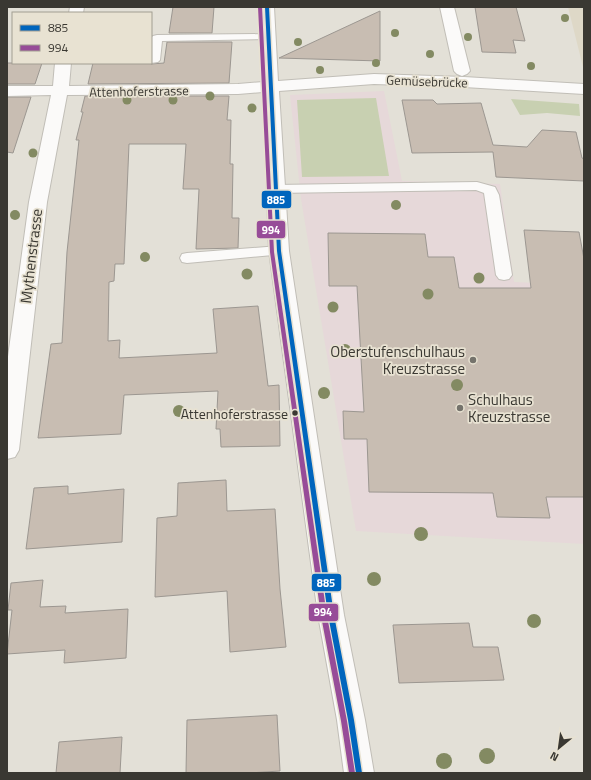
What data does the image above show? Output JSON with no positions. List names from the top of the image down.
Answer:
{
  "streets": {
    "street": ["Gemüsebrücke", "Attenhoferstrasse", "Mythenstrasse"]
  },
  "crossings": [
    ["Gemüsebrücke", "Attenhoferstrasse"],
    ["Attenhoferstrasse", "Mythenstrasse"]
  ],
  "places": ["Oberstufenschulhaus Kreuzstrasse", "Schulhaus Kreuzstrasse", "Attenhoferstrasse"],
  "lines": ["transit line 885", "transit line 994"],
  "legend": ["885", "994"],
  "north": "bottom left"
}
